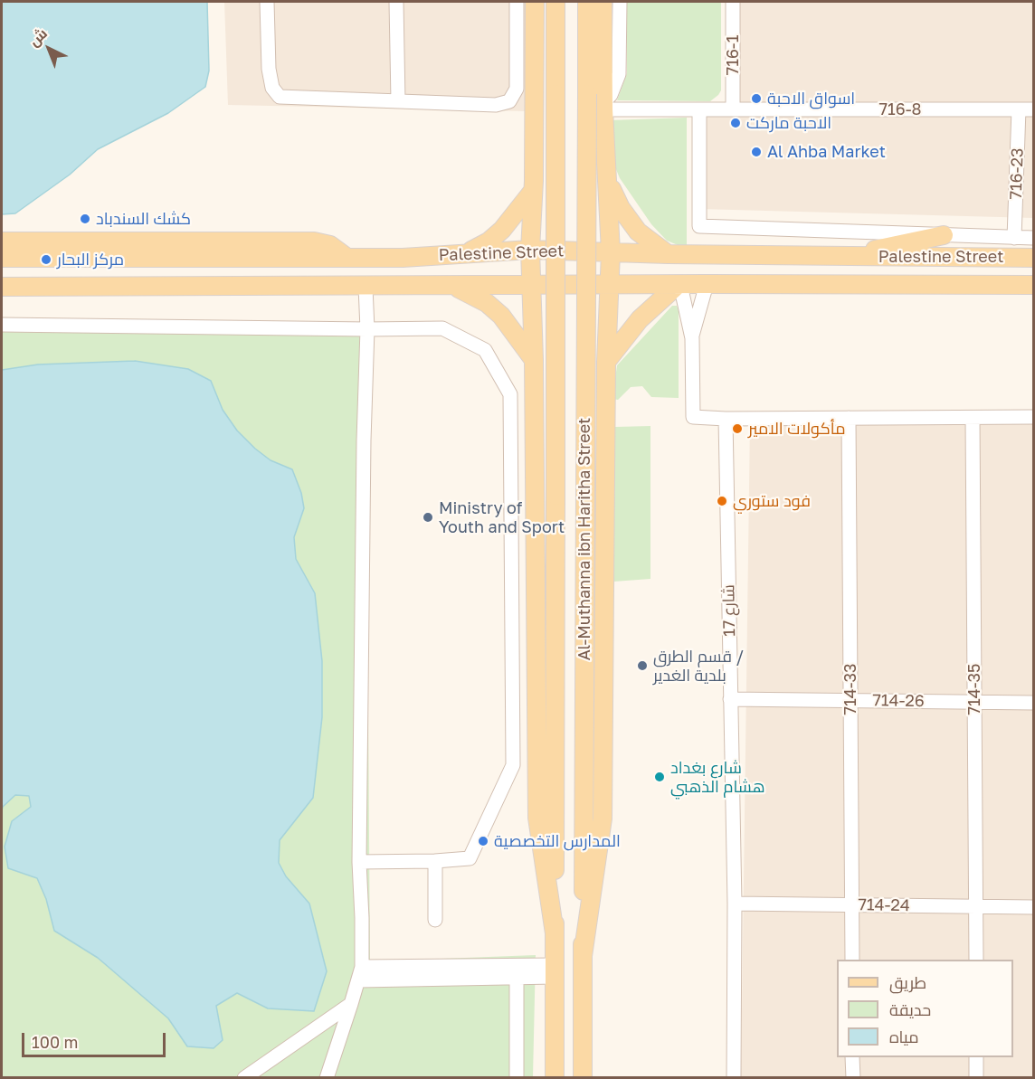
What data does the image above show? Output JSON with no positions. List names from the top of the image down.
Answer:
{
  "streets": {
    "main road": ["Palestine Street", "Al-Muthanna ibn Haritha Street"],
    "street": [
      "716-1",
      "716-8",
      "716-23",
      "شارع 17",
      "714-33",
      "714-35",
      "714-26",
      "714-24"
    ]
  },
  "crossings": [
    ["716-1", "716-8"],
    ["716-8", "716-23"],
    ["شارع 17", "714-26"],
    ["شارع 17", "714-24"],
    ["714-33", "714-26"],
    ["714-33", "714-24"],
    ["714-35", "714-26"],
    ["714-35", "714-24"]
  ],
  "places": [
    "اسواق الاحبة",
    "الاحبة ماركت",
    "Al Ahba Market",
    "كشك السندباد",
    "مركز البحار",
    "مأكولات الامير",
    "فود ستوري",
    "Ministry of Youth and Sport",
    "قسم الطرق / بلدية الغدير",
    "شارع بغداد هشام الذهبي",
    "المدارس التخصصية"
  ],
  "legend": ["طريق", "حديقة", "مياه"],
  "scale_bar": "100 m",
  "north": "top left"
}
